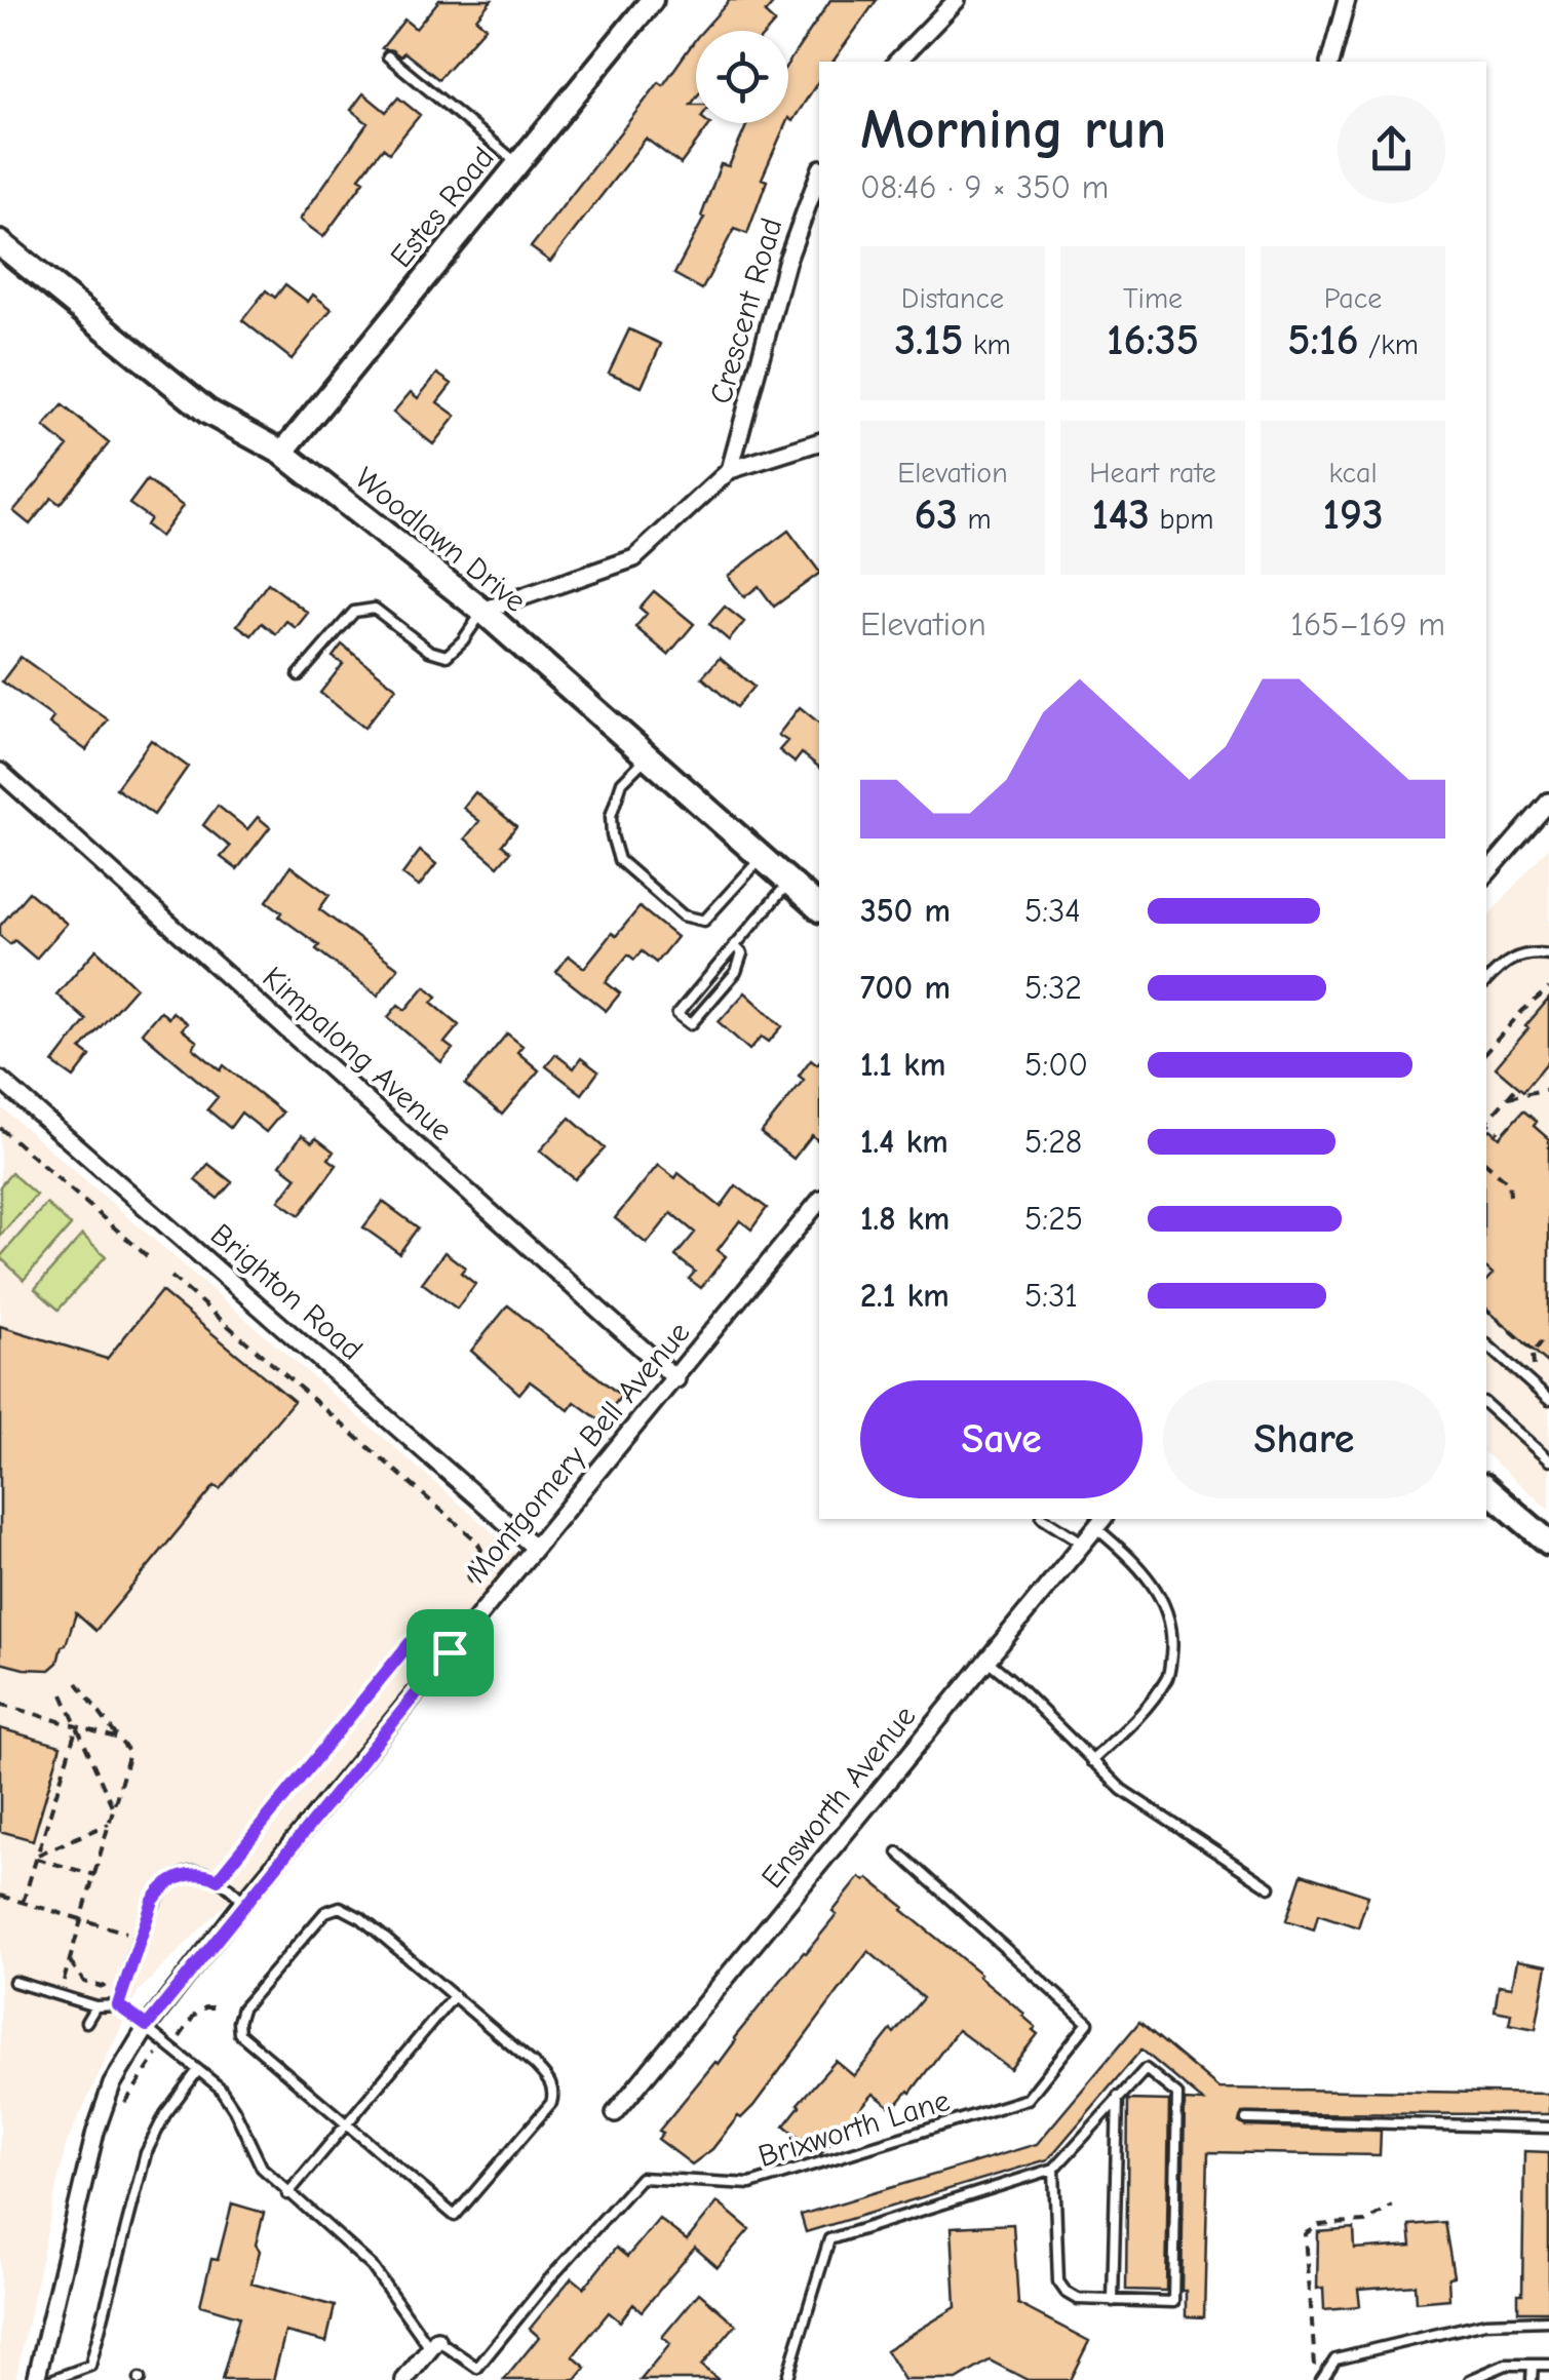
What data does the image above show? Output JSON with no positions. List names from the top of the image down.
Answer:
{
  "streets": {
    "main road": ["Woodlawn Drive"],
    "street": [
      "Estes Road",
      "Crescent Road",
      "Kimpalong Avenue",
      "Brighton Road",
      "Montgomery Bell Avenue",
      "Ensworth Avenue"
    ],
    "lane": ["Brixworth Lane"]
  },
  "crossings": [
    ["Estes Road", "Woodlawn Drive"],
    ["Kimpalong Avenue", "Montgomery Bell Avenue"],
    ["Brighton Road", "Montgomery Bell Avenue"]
  ],
  "page": {
    "heading": ["Morning run", "08:46 · 9 × 350 m"],
    "stats": [
      ["Distance", "3.15 km"],
      ["Time", "16:35"],
      ["Pace", "5:16 /km"],
      ["Elevation", "63 m"],
      ["Heart rate", "143 bpm"],
      ["kcal", "193"]
    ],
    "chart": ["Elevation", "165–169 m"],
    "list": [
      {
        "name": "350 m",
        "note": "5:34"
      },
      {
        "name": "700 m",
        "note": "5:32"
      },
      {
        "name": "1.1 km",
        "note": "5:00"
      },
      {
        "name": "1.4 km",
        "note": "5:28"
      },
      {
        "name": "1.8 km",
        "note": "5:25"
      },
      {
        "name": "2.1 km",
        "note": "5:31"
      }
    ],
    "buttons": ["Save", "Share"]
  }
}
